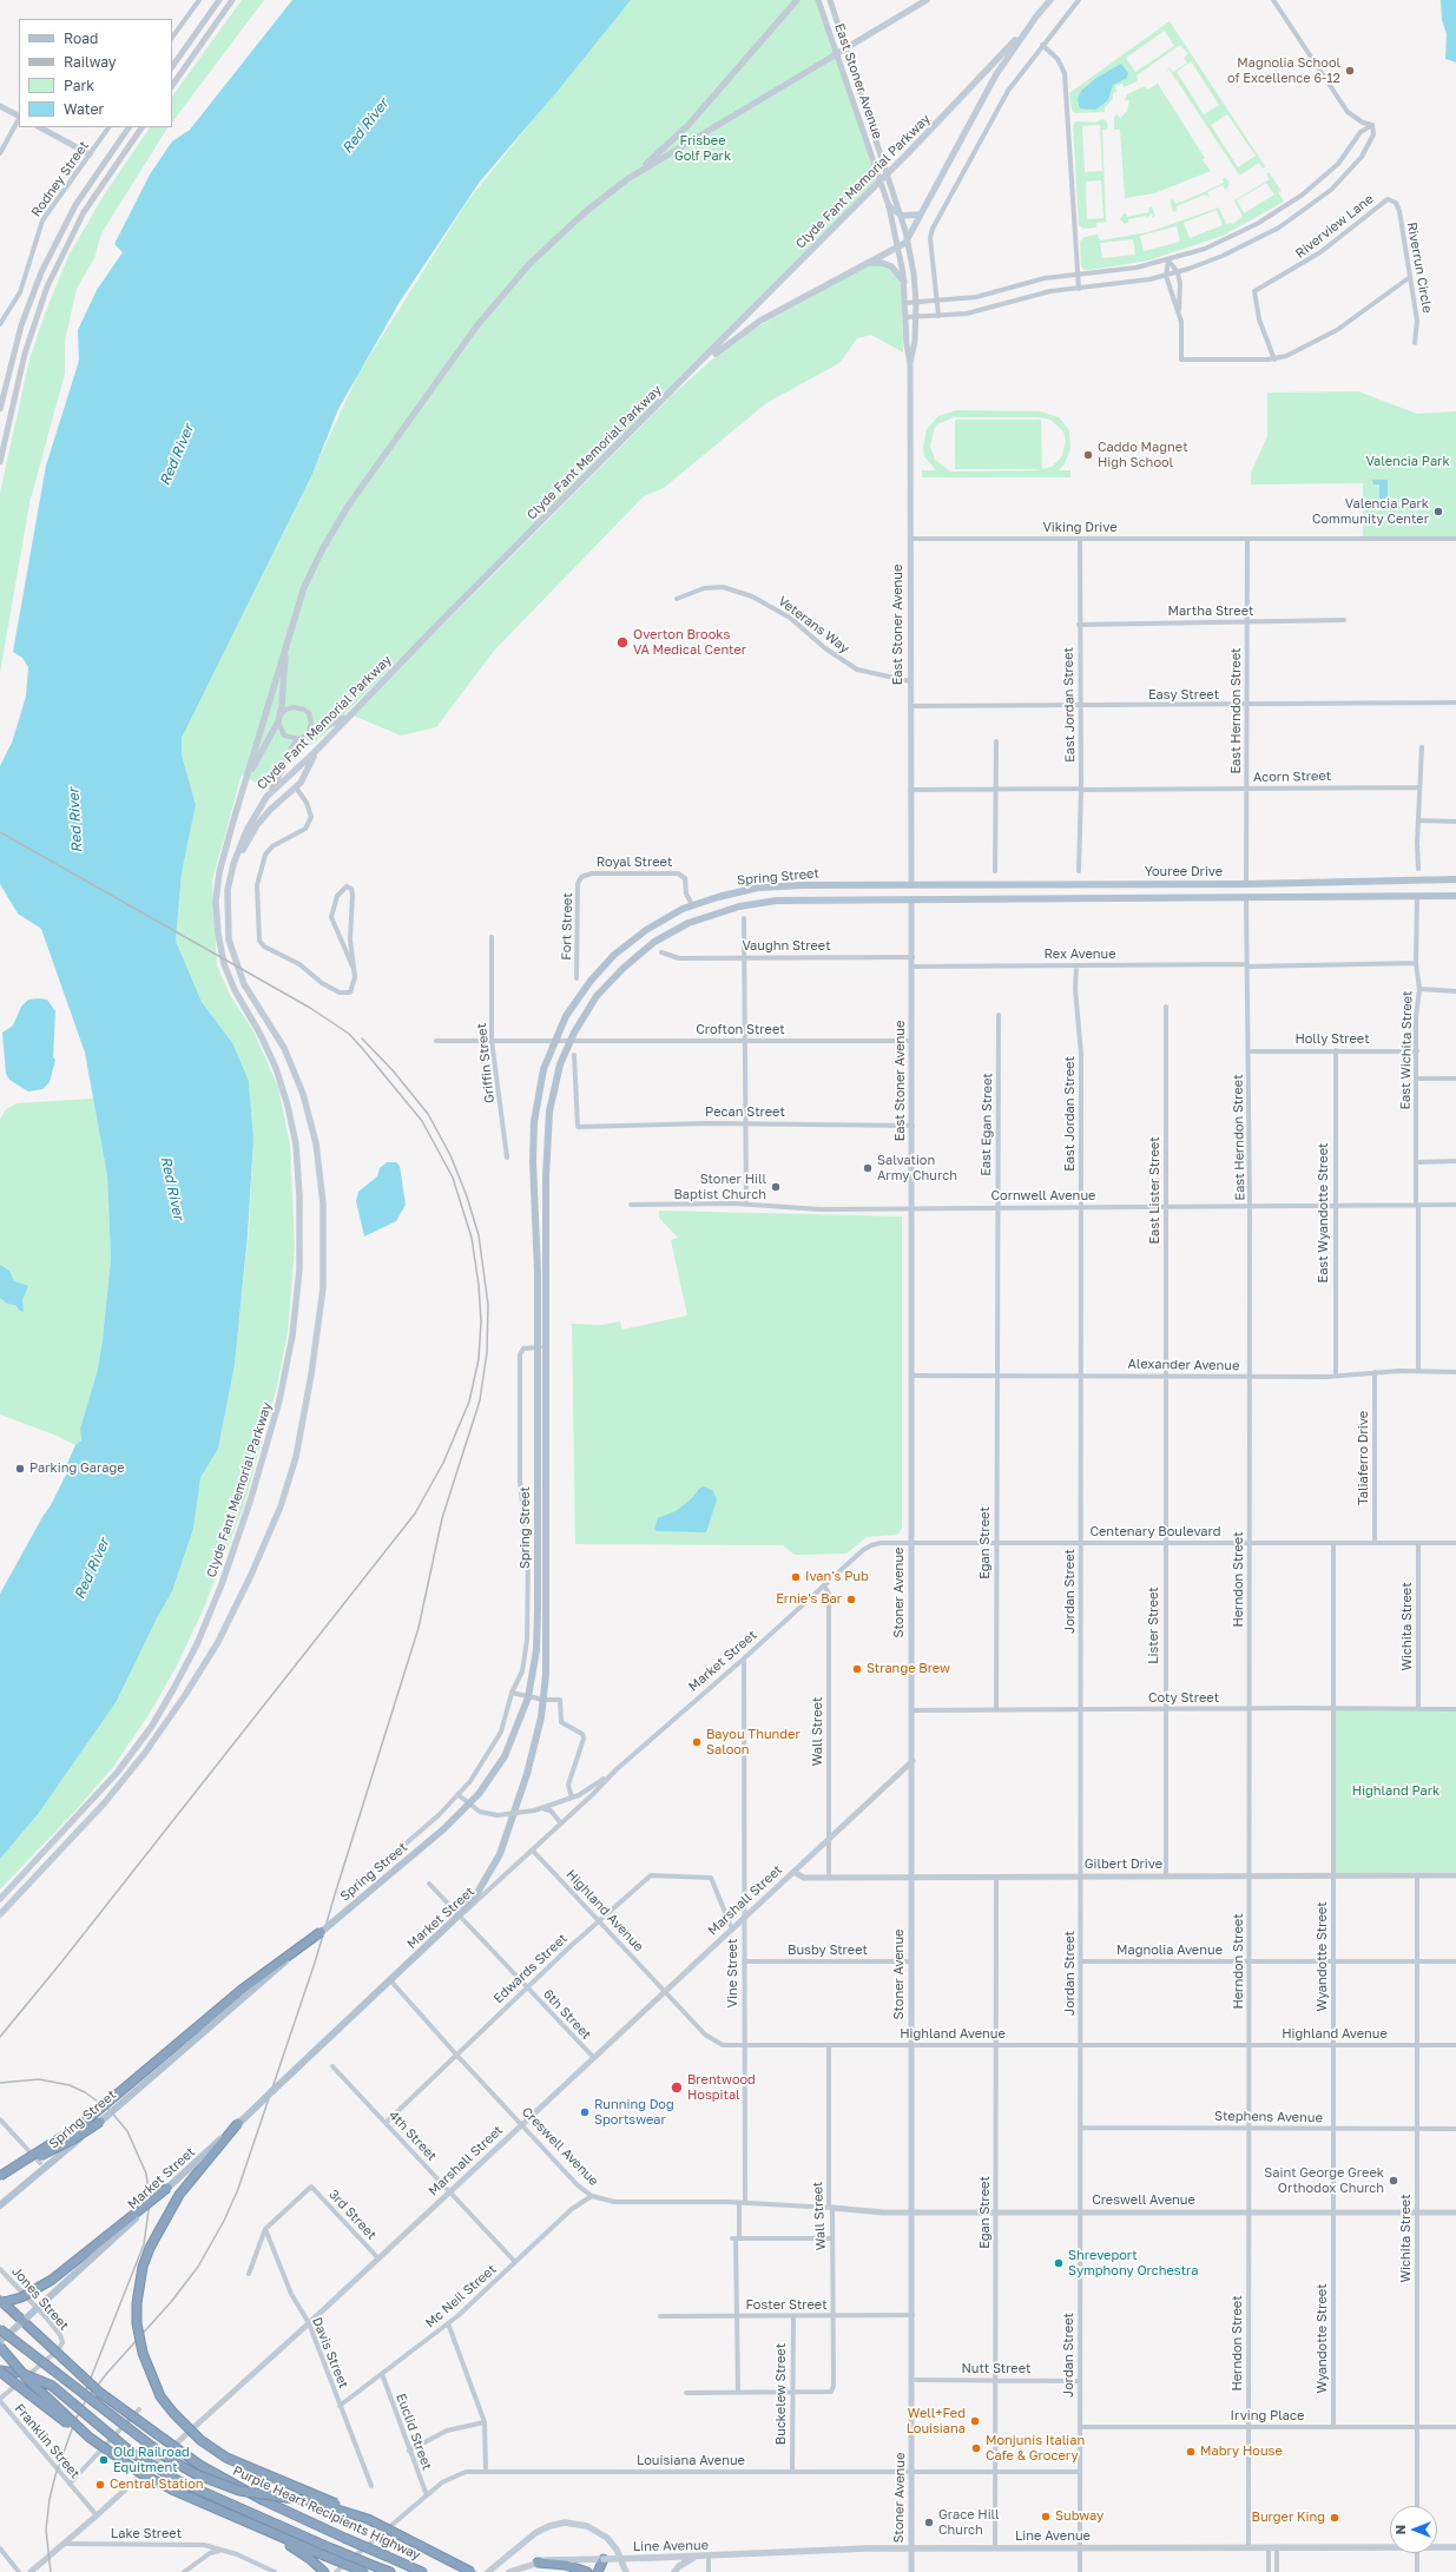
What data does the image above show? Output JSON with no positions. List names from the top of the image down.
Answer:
{
  "streets": {
    "highway": ["Purple Heart Recipients Highway"],
    "main road": [
      "Clyde Fant Memorial Parkway",
      "Youree Drive",
      "Spring Street",
      "Market Street",
      "Line Avenue"
    ],
    "street": [
      "East Stoner Avenue",
      "Rodney Street",
      "Riverview Lane",
      "Riverrun Circle",
      "Viking Drive",
      "Martha Street",
      "Veterans Way",
      "Easy Street",
      "East Jordan Street",
      "East Herndon Street",
      "Acorn Street",
      "Royal Street",
      "Fort Street",
      "Vaughn Street",
      "Rex Avenue",
      "Crofton Street",
      "Holly Street",
      "East Wichita Street",
      "Griffin Street",
      "Pecan Street",
      "East Egan Street",
      "East Lister Street",
      "Cornwell Avenue",
      "East Wyandotte Street",
      "Alexander Avenue",
      "Taliaferro Drive",
      "Centenary Boulevard",
      "Egan Street",
      "Herndon Street",
      "Jordan Street",
      "Stoner Avenue",
      "Lister Street",
      "Wichita Street",
      "Coty Street",
      "Wall Street",
      "Gilbert Drive",
      "Marshall Street",
      "Highland Avenue",
      "Busby Street",
      "Magnolia Avenue",
      "Wyandotte Street",
      "Edwards Street",
      "Vine Street",
      "6th Street",
      "Stephens Avenue",
      "4th Street",
      "Creswell Avenue",
      "3rd Street",
      "Mc Neil Street",
      "Jones Street",
      "Foster Street",
      "Davis Street",
      "Nutt Street",
      "Buckelew Street",
      "Irving Place",
      "Euclid Street",
      "Franklin Street",
      "Louisiana Avenue",
      "Lake Street"
    ]
  },
  "crossings": [
    ["East Stoner Avenue", "Viking Drive"],
    ["East Stoner Avenue", "Veterans Way"],
    ["East Stoner Avenue", "Easy Street"],
    ["East Stoner Avenue", "Acorn Street"],
    ["East Stoner Avenue", "Youree Drive"],
    ["East Stoner Avenue", "Spring Street"],
    ["East Stoner Avenue", "Vaughn Street"],
    ["East Stoner Avenue", "Rex Avenue"],
    ["East Stoner Avenue", "Crofton Street"],
    ["East Stoner Avenue", "Pecan Street"],
    ["East Stoner Avenue", "Cornwell Avenue"],
    ["East Stoner Avenue", "Alexander Avenue"],
    ["East Stoner Avenue", "Stoner Avenue"],
    ["Riverview Lane", "Riverrun Circle"],
    ["Viking Drive", "East Jordan Street"],
    ["Viking Drive", "East Herndon Street"],
    ["Martha Street", "East Jordan Street"],
    ["Martha Street", "East Herndon Street"],
    ["Easy Street", "East Jordan Street"],
    ["Easy Street", "East Herndon Street"],
    ["East Jordan Street", "Acorn Street"],
    ["East Jordan Street", "Rex Avenue"],
    ["East Jordan Street", "Cornwell Avenue"],
    ["East Jordan Street", "Alexander Avenue"],
    ["East Jordan Street", "Jordan Street"],
    ["East Herndon Street", "Acorn Street"],
    ["East Herndon Street", "Youree Drive"],
    ["East Herndon Street", "Rex Avenue"],
    ["East Herndon Street", "Holly Street"],
    ["East Herndon Street", "Cornwell Avenue"],
    ["East Herndon Street", "Alexander Avenue"],
    ["East Herndon Street", "Herndon Street"],
    ["Royal Street", "Spring Street"],
    ["Royal Street", "Fort Street"],
    ["Youree Drive", "Spring Street"],
    ["Youree Drive", "East Wichita Street"],
    ["Spring Street", "Crofton Street"],
    ["Spring Street", "Market Street"],
    ["Spring Street", "6th Street"],
    ["Rex Avenue", "East Wichita Street"],
    ["Holly Street", "East Wichita Street"],
    ["Holly Street", "East Wyandotte Street"],
    ["East Wichita Street", "Cornwell Avenue"],
    ["East Wichita Street", "Alexander Avenue"],
    ["East Egan Street", "Cornwell Avenue"],
    ["East Egan Street", "Alexander Avenue"],
    ["East Egan Street", "Egan Street"],
    ["East Lister Street", "Cornwell Avenue"],
    ["East Lister Street", "Alexander Avenue"],
    ["East Lister Street", "Lister Street"],
    ["Cornwell Avenue", "East Wyandotte Street"],
    ["East Wyandotte Street", "Alexander Avenue"],
    ["Alexander Avenue", "Taliaferro Drive"],
    ["Alexander Avenue", "Egan Street"],
    ["Alexander Avenue", "Herndon Street"],
    ["Alexander Avenue", "Jordan Street"],
    ["Alexander Avenue", "Stoner Avenue"],
    ["Alexander Avenue", "Lister Street"],
    ["Taliaferro Drive", "Centenary Boulevard"],
    ["Centenary Boulevard", "Egan Street"],
    ["Centenary Boulevard", "Herndon Street"],
    ["Centenary Boulevard", "Jordan Street"],
    ["Centenary Boulevard", "Stoner Avenue"],
    ["Centenary Boulevard", "Lister Street"],
    ["Centenary Boulevard", "Wichita Street"],
    ["Centenary Boulevard", "Market Street"],
    ["Centenary Boulevard", "Wyandotte Street"],
    ["Egan Street", "Coty Street"],
    ["Egan Street", "Gilbert Drive"],
    ["Egan Street", "Highland Avenue"],
    ["Egan Street", "Creswell Avenue"],
    ["Egan Street", "Nutt Street"],
    ["Egan Street", "Louisiana Avenue"],
    ["Egan Street", "Line Avenue"],
    ["Herndon Street", "Coty Street"],
    ["Herndon Street", "Gilbert Drive"],
    ["Herndon Street", "Highland Avenue"],
    ["Herndon Street", "Magnolia Avenue"],
    ["Herndon Street", "Stephens Avenue"],
    ["Herndon Street", "Creswell Avenue"],
    ["Herndon Street", "Irving Place"],
    ["Herndon Street", "Line Avenue"],
    ["Jordan Street", "Coty Street"],
    ["Jordan Street", "Gilbert Drive"],
    ["Jordan Street", "Highland Avenue"],
    ["Jordan Street", "Magnolia Avenue"],
    ["Jordan Street", "Stephens Avenue"],
    ["Jordan Street", "Creswell Avenue"],
    ["Jordan Street", "Nutt Street"],
    ["Jordan Street", "Irving Place"],
    ["Jordan Street", "Louisiana Avenue"],
    ["Jordan Street", "Line Avenue"],
    ["Stoner Avenue", "Market Street"],
    ["Stoner Avenue", "Coty Street"],
    ["Stoner Avenue", "Gilbert Drive"],
    ["Stoner Avenue", "Marshall Street"],
    ["Stoner Avenue", "Highland Avenue"],
    ["Stoner Avenue", "Busby Street"],
    ["Stoner Avenue", "Creswell Avenue"],
    ["Stoner Avenue", "Foster Street"],
    ["Stoner Avenue", "Nutt Street"],
    ["Stoner Avenue", "Louisiana Avenue"],
    ["Lister Street", "Coty Street"],
    ["Lister Street", "Gilbert Drive"],
    ["Wichita Street", "Coty Street"],
    ["Wichita Street", "Gilbert Drive"],
    ["Wichita Street", "Highland Avenue"],
    ["Wichita Street", "Magnolia Avenue"],
    ["Wichita Street", "Stephens Avenue"],
    ["Wichita Street", "Creswell Avenue"],
    ["Wichita Street", "Irving Place"],
    ["Market Street", "Wall Street"],
    ["Market Street", "Highland Avenue"],
    ["Market Street", "Vine Street"],
    ["Market Street", "6th Street"],
    ["Market Street", "Creswell Avenue"],
    ["Coty Street", "Wyandotte Street"],
    ["Wall Street", "Gilbert Drive"],
    ["Wall Street", "Marshall Street"],
    ["Wall Street", "Highland Avenue"],
    ["Wall Street", "Creswell Avenue"],
    ["Wall Street", "Foster Street"],
    ["Wall Street", "Buckelew Street"],
    ["Gilbert Drive", "Marshall Street"],
    ["Gilbert Drive", "Wyandotte Street"],
    ["Marshall Street", "Highland Avenue"],
    ["Marshall Street", "Edwards Street"],
    ["Marshall Street", "Vine Street"],
    ["Marshall Street", "6th Street"],
    ["Marshall Street", "4th Street"],
    ["Marshall Street", "Creswell Avenue"],
    ["Marshall Street", "3rd Street"],
    ["Marshall Street", "Davis Street"],
    ["Marshall Street", "Franklin Street"],
    ["Marshall Street", "Lake Street"],
    ["Highland Avenue", "Wyandotte Street"],
    ["Highland Avenue", "Edwards Street"],
    ["Highland Avenue", "Vine Street"],
    ["Busby Street", "Vine Street"],
    ["Magnolia Avenue", "Wyandotte Street"],
    ["Wyandotte Street", "Stephens Avenue"],
    ["Wyandotte Street", "Creswell Avenue"],
    ["Wyandotte Street", "Irving Place"],
    ["Edwards Street", "6th Street"],
    ["Edwards Street", "4th Street"],
    ["Edwards Street", "Creswell Avenue"],
    ["Vine Street", "Creswell Avenue"],
    ["Vine Street", "Foster Street"],
    ["4th Street", "Mc Neil Street"],
    ["Creswell Avenue", "Mc Neil Street"],
    ["3rd Street", "Davis Street"],
    ["Mc Neil Street", "Davis Street"],
    ["Mc Neil Street", "Euclid Street"],
    ["Jones Street", "Franklin Street"],
    ["Foster Street", "Buckelew Street"],
    ["Buckelew Street", "Louisiana Avenue"],
    ["Euclid Street", "Louisiana Avenue"]
  ],
  "water": ["Red River"],
  "parks": ["Frisbee Golf Park", "Valencia Park", "Highland Park"],
  "places": [
    "Magnolia School of Excellence 6-12",
    "Caddo Magnet High School",
    "Valencia Park Community Center",
    "Overton Brooks VA Medical Center",
    "Salvation Army Church",
    "Stoner Hill Baptist Church",
    "Parking Garage",
    "Ivan's Pub",
    "Ernie's Bar",
    "Strange Brew",
    "Bayou Thunder Saloon",
    "Brentwood Hospital",
    "Running Dog Sportswear",
    "Saint George Greek Orthodox Church",
    "Shreveport Symphony Orchestra",
    "Well+Fed Louisiana",
    "Monjunis Italian Cafe & Grocery",
    "Mabry House",
    "Old Railroad Equitment",
    "Central Station",
    "Subway",
    "Burger King",
    "Grace Hill Church"
  ],
  "legend": [
    "Road",
    "Railway",
    "Park",
    "Water"
  ],
  "north": "left"
}
